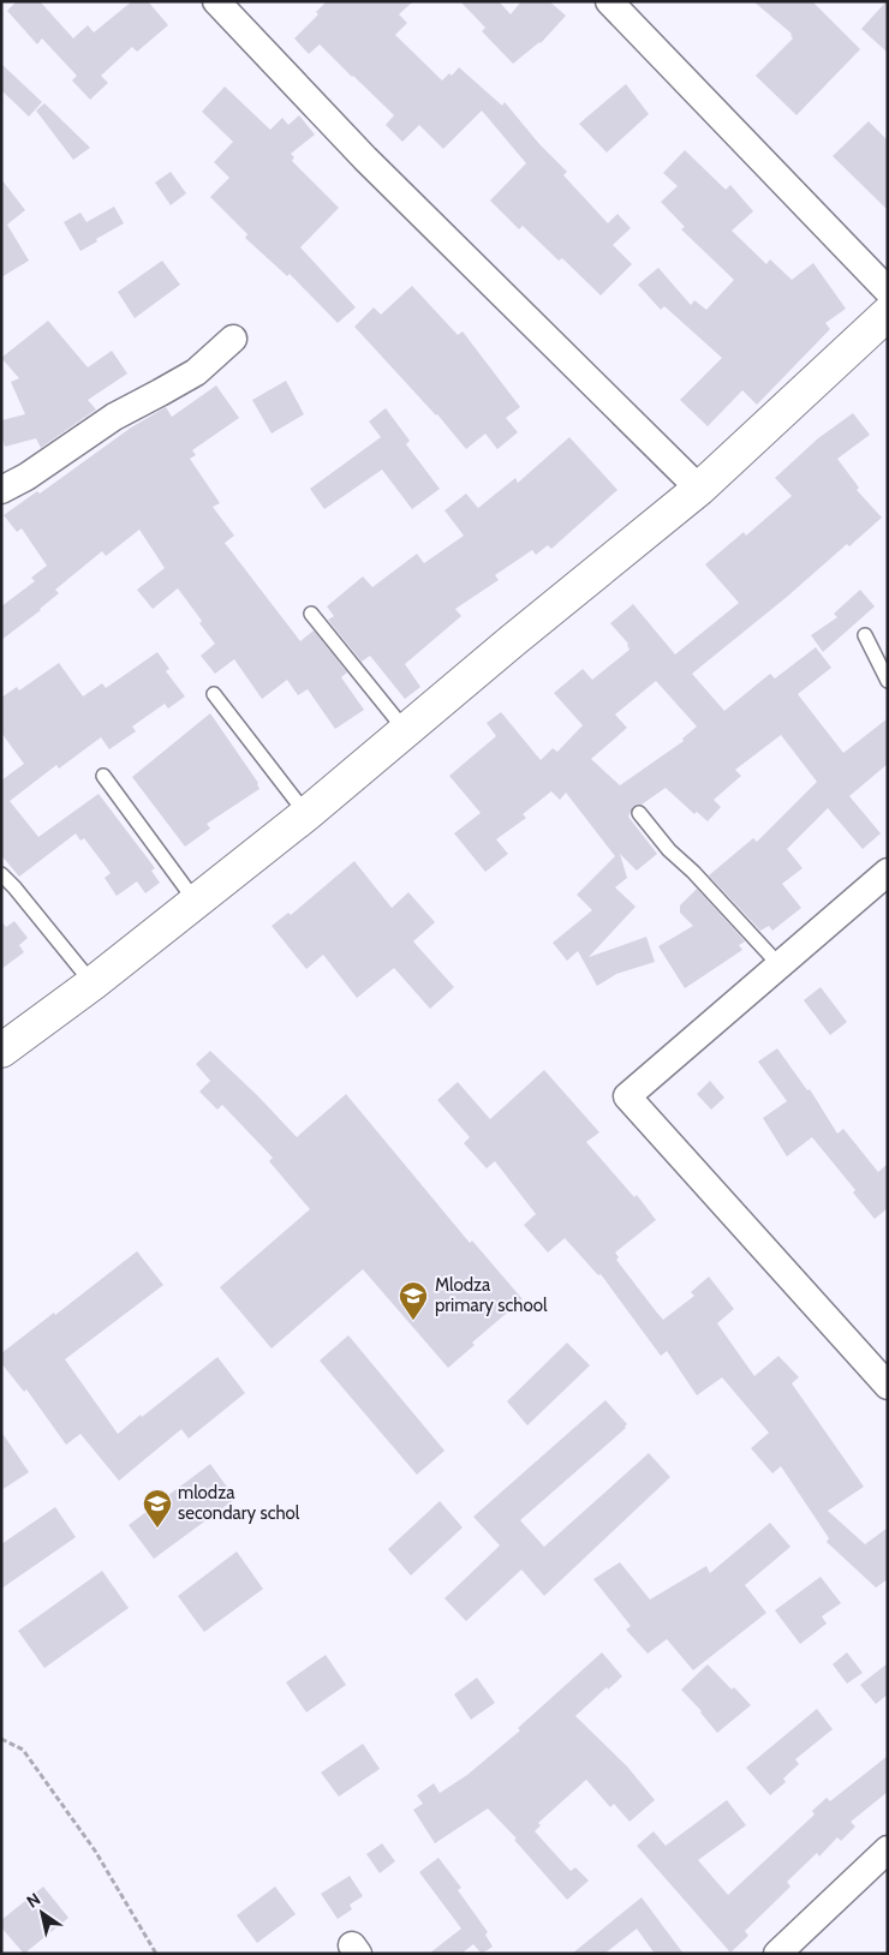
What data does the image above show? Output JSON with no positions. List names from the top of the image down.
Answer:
{
  "places": {
    "school or university": ["Mlodza primary school", "mlodza secondary schol"]
  },
  "north": "top left"
}
